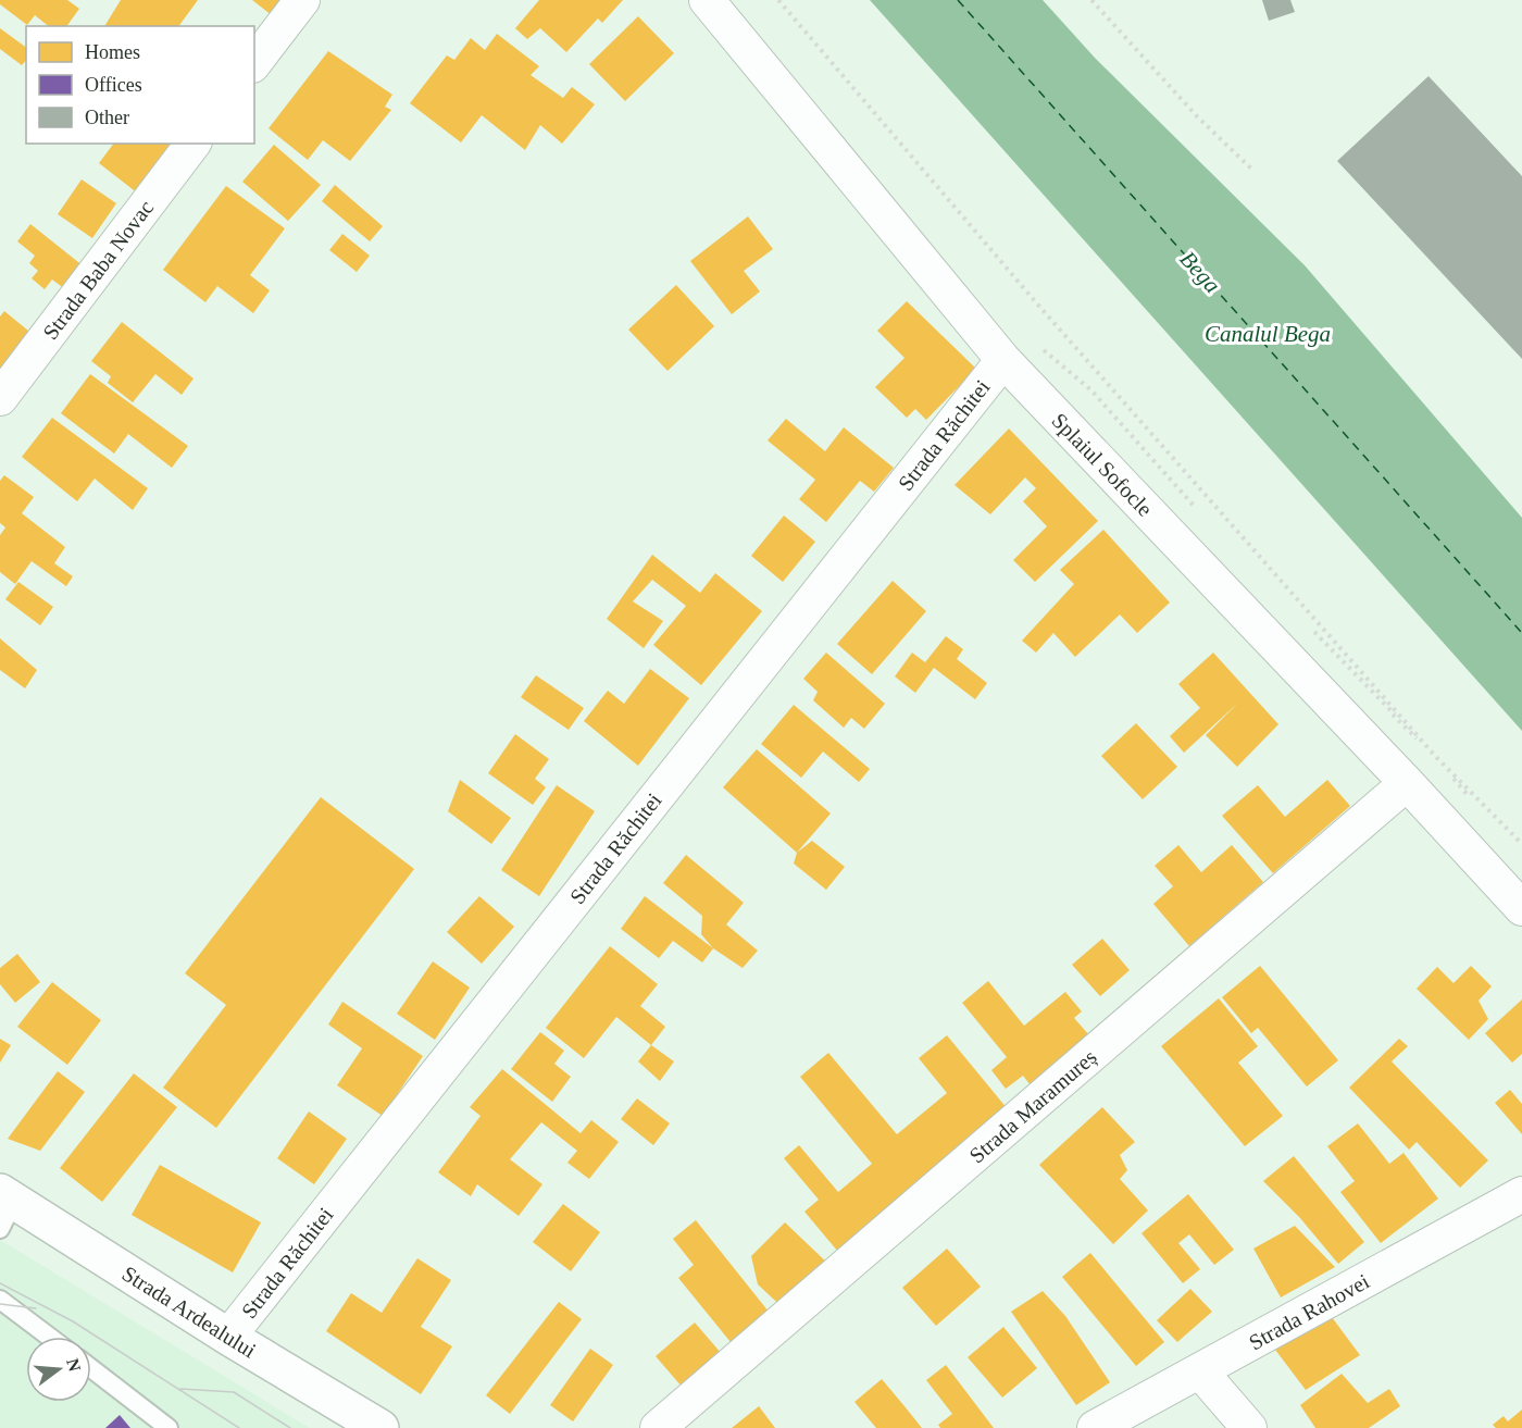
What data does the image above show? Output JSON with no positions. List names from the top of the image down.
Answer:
{
  "streets": {
    "street": [
      "Strada Baba Novac",
      "Strada Răchitei",
      "Splaiul Sofocle",
      "Strada Maramureș",
      "Strada Ardealului",
      "Strada Rahovei"
    ]
  },
  "crossings": [
    ["Strada Răchitei", "Splaiul Sofocle"],
    ["Strada Răchitei", "Strada Ardealului"],
    ["Splaiul Sofocle", "Strada Maramureș"]
  ],
  "water": ["Bega", "Canalul Bega"],
  "legend": ["Homes", "Offices", "Other"],
  "north": "right"
}
